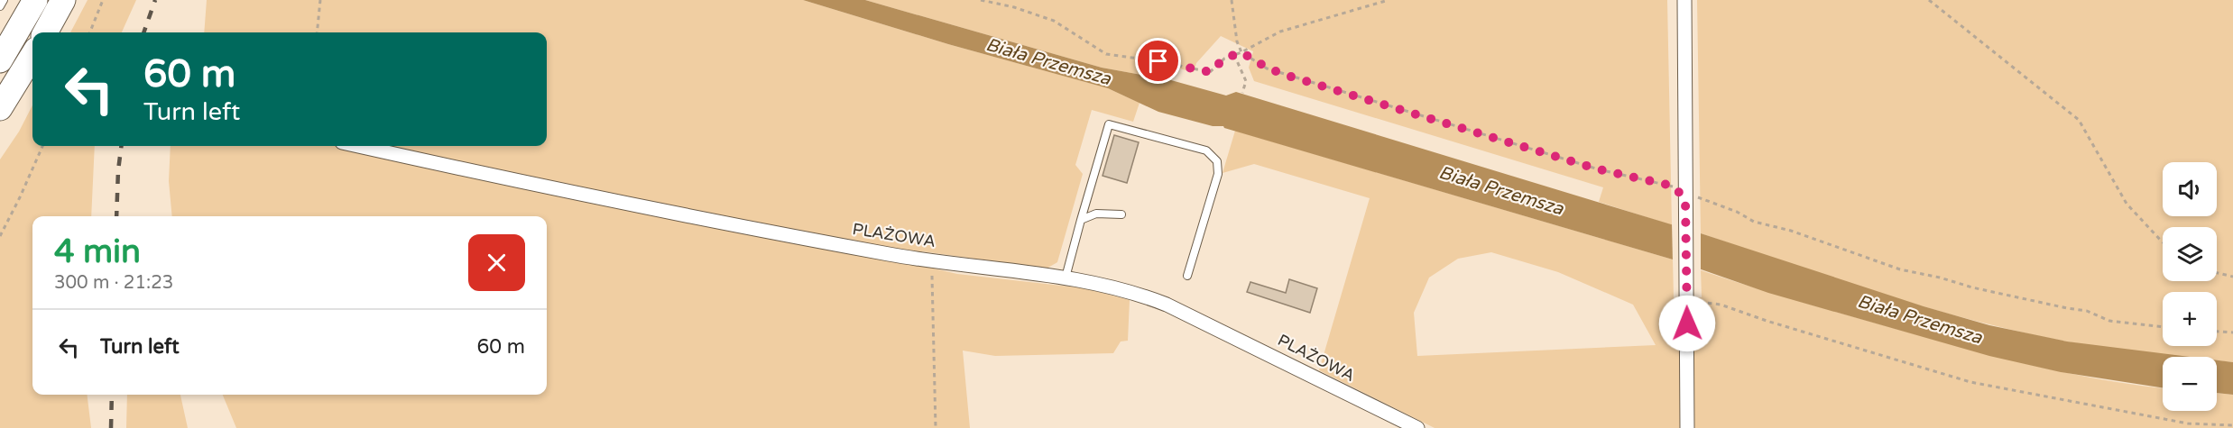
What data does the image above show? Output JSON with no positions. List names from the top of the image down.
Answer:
{
  "streets": {
    "street": ["PLAŻOWA"]
  },
  "water": ["Biała Przemsza"],
  "page": {
    "turn": ["60 m", "Turn left"],
    "map_buttons": ["+", "−"],
    "heading": ["4 min", "300 m · 21:23"],
    "list": [
      {
        "name": "Turn left",
        "value": "60 m"
      }
    ]
  }
}
